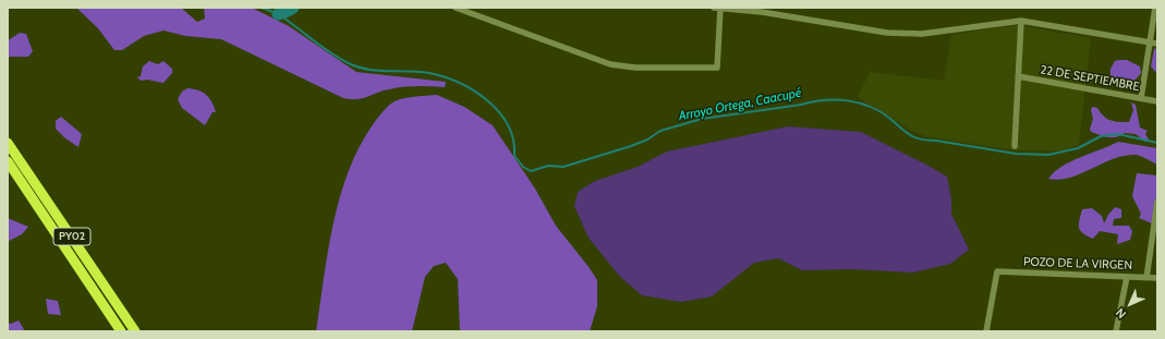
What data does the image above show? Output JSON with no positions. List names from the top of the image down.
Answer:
{
  "streets": {
    "highway": ["PY02"],
    "street": ["22 DE SEPTIEMBRE", "POZO DE LA VIRGEN"]
  },
  "water": ["Arroyo Ortega, Caacupé"],
  "north": "bottom left"
}
